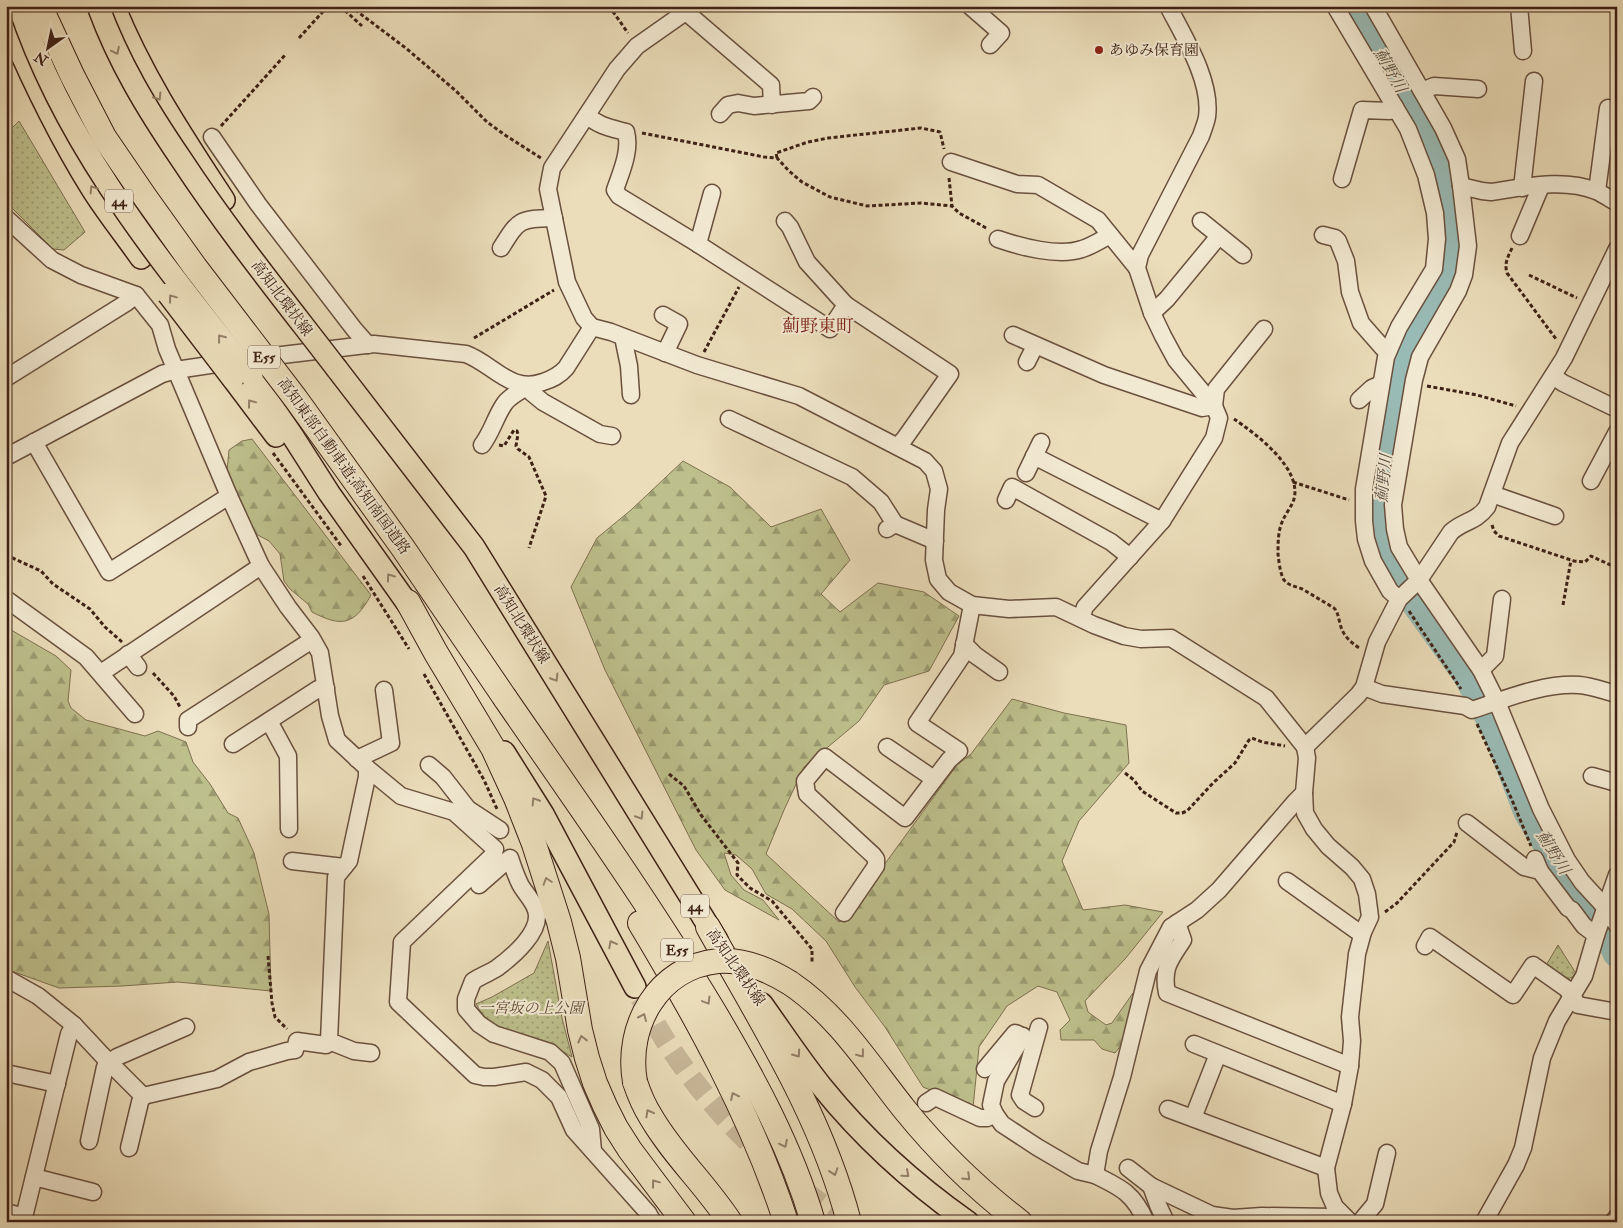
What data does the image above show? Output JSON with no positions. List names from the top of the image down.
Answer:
{
  "streets": {
    "highway": ["E55", "高知東部自動車道;高知南国道路"],
    "main road": ["44", "高知北環状線"]
  },
  "crossings": [
    ["E55", "高知東部自動車道;高知南国道路"]
  ],
  "districts": ["薊野東町"],
  "water": ["薊野川"],
  "parks": ["一宮坂の上公園"],
  "places": ["あゆみ保育園"],
  "north": "bottom left"
}
